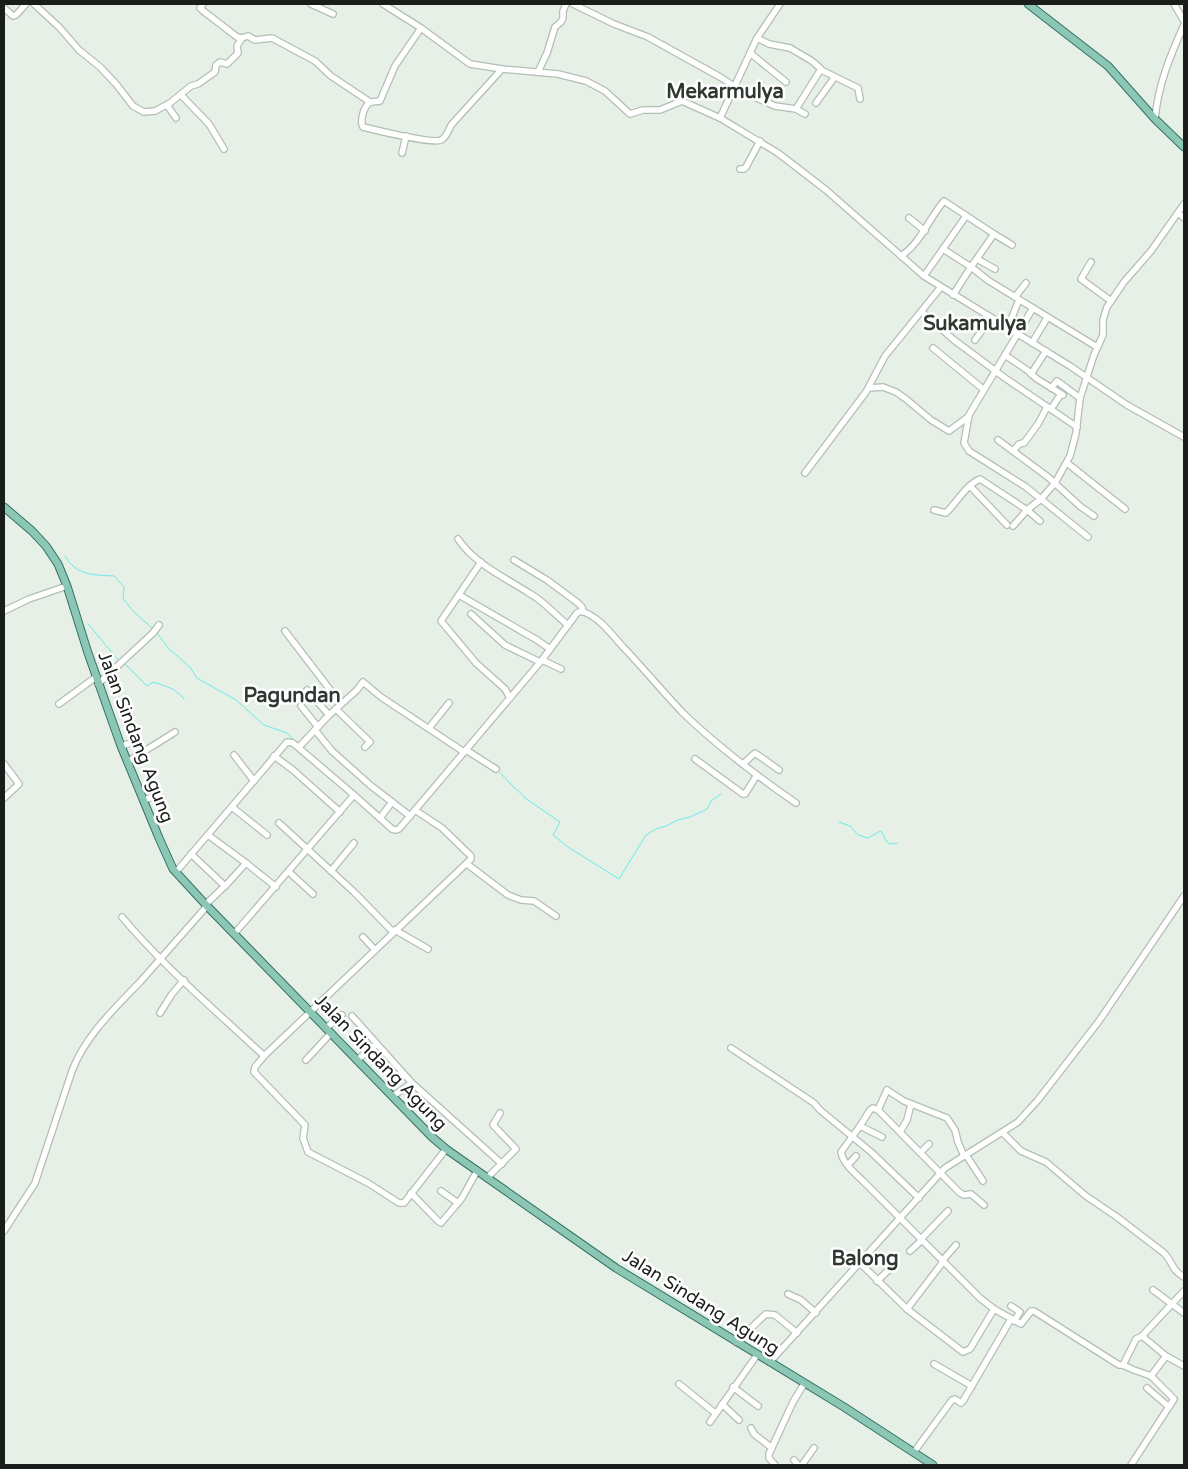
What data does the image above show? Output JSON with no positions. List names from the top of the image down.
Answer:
{
  "streets": {
    "main road": ["Jalan Sindang Agung"]
  },
  "districts": [
    "Mekarmulya",
    "Sukamulya",
    "Pagundan",
    "Balong"
  ]
}
